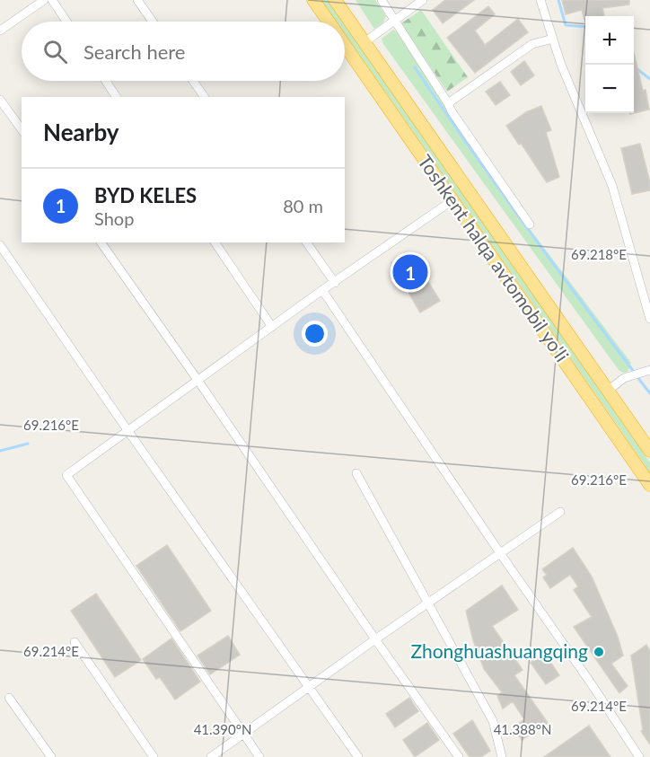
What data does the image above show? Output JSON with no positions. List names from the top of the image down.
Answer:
{
  "streets": {
    "highway": ["Toshkent halqa avtomobil yo'li"]
  },
  "places": ["Zhonghuashuangqing"],
  "page": {
    "map_buttons": ["+", "−"],
    "search": "Search here",
    "heading": "Nearby",
    "list": [
      {
        "mark": "1",
        "name": "BYD KELES",
        "note": "Shop",
        "value": "80 m"
      }
    ],
    "pins": "1"
  },
  "coordinates": [
    "69.218°E",
    "69.216°E",
    "69.214°E",
    "41.390°N",
    "41.388°N"
  ]
}
